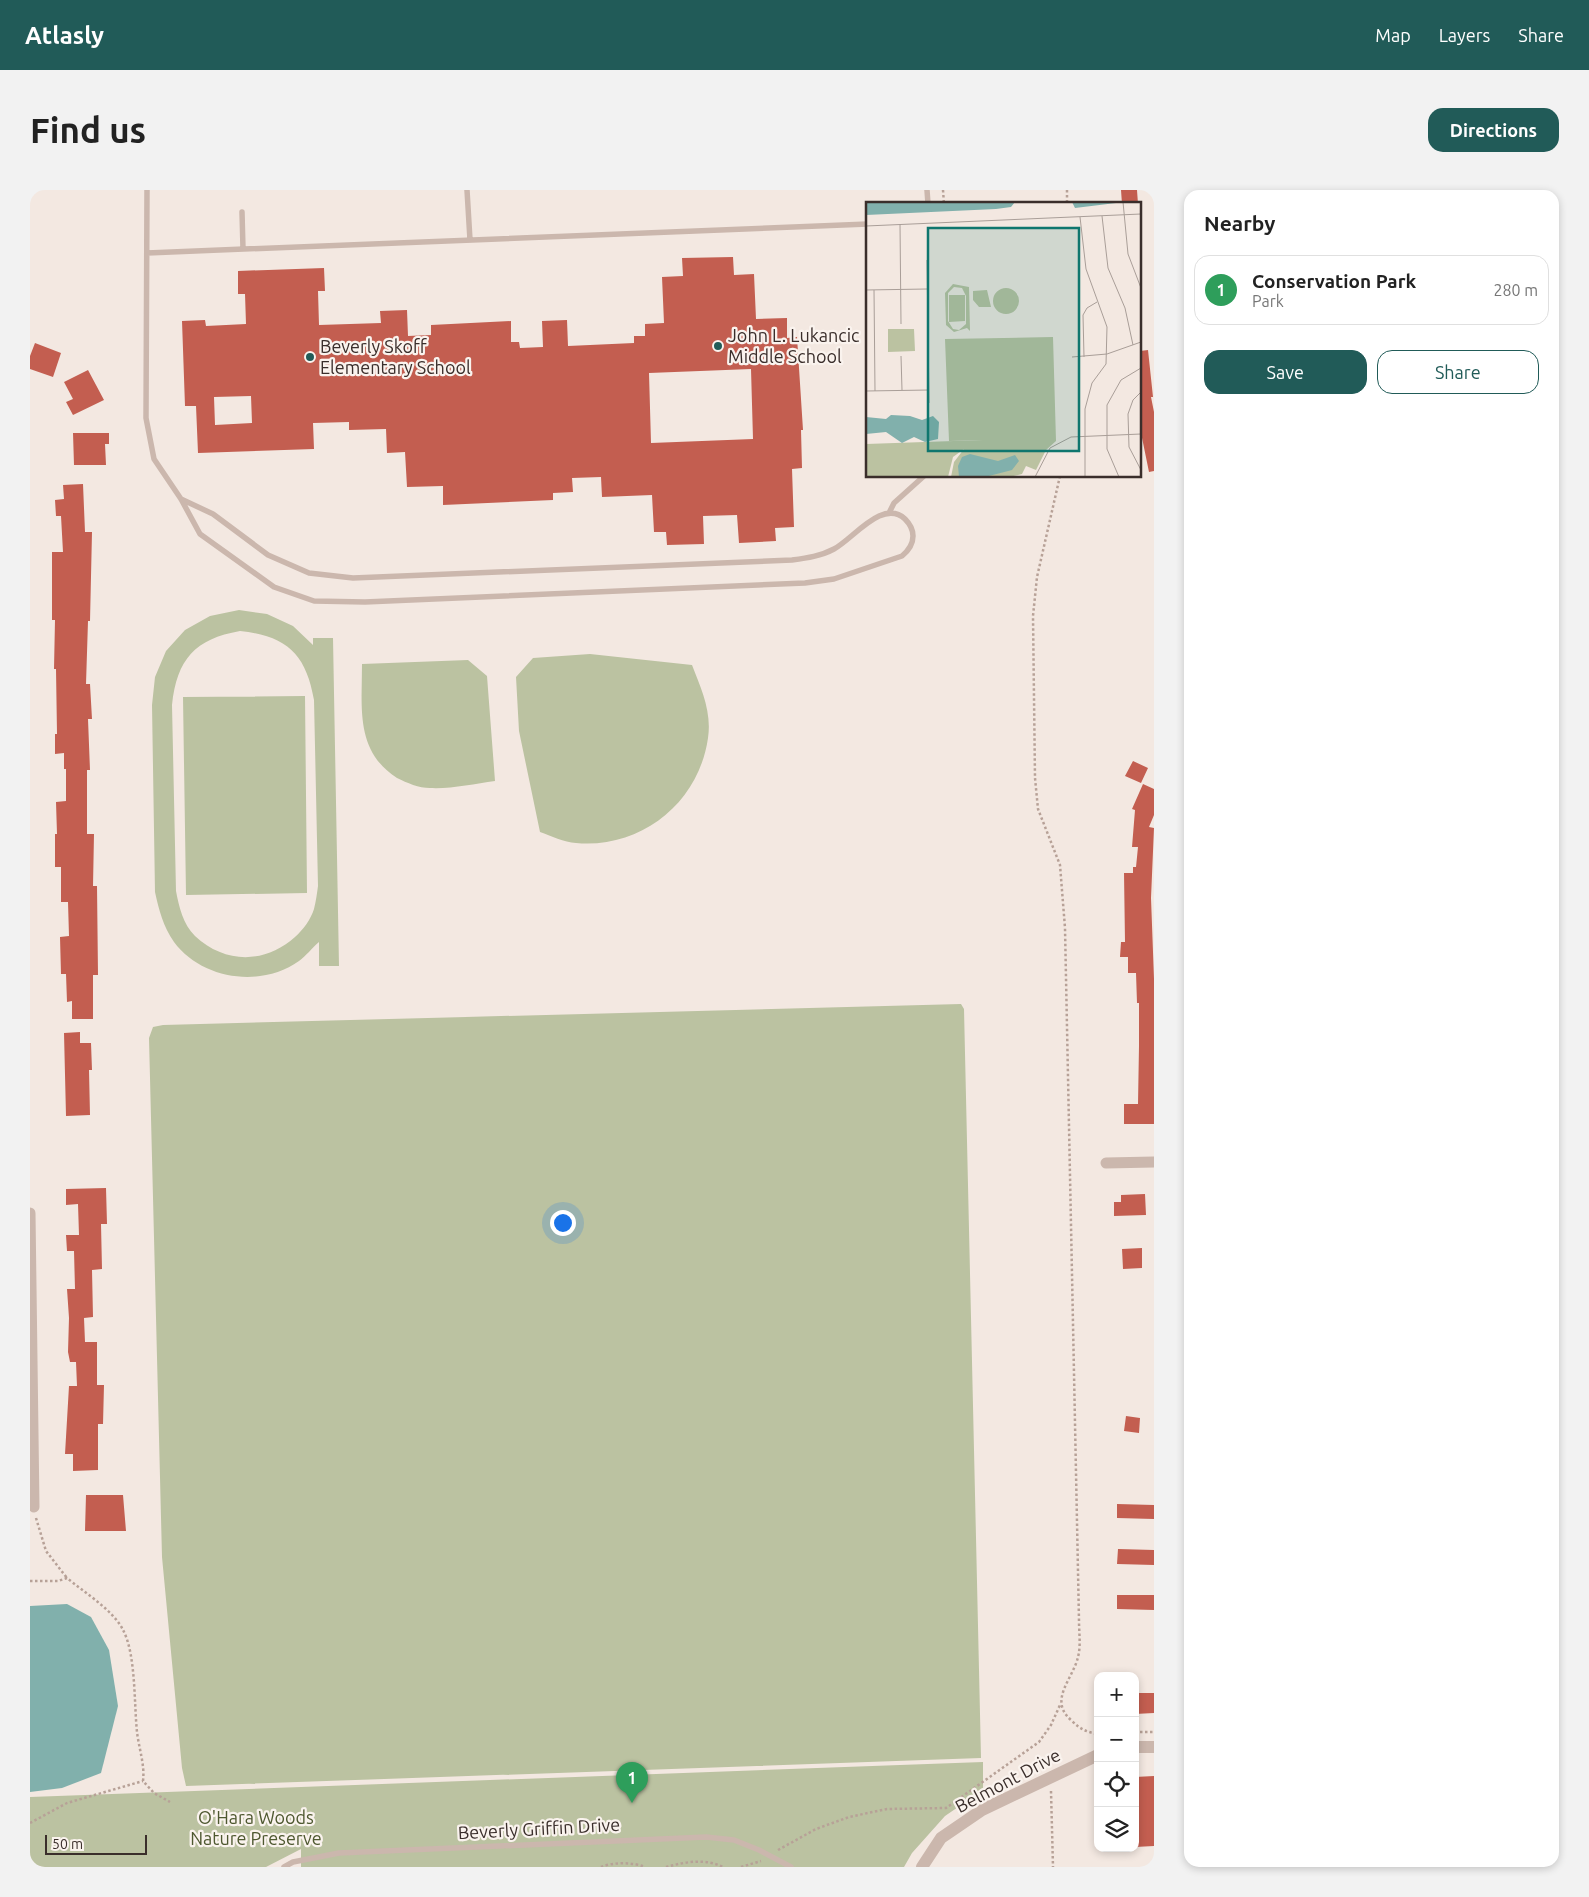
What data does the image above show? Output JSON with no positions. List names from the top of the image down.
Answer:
{
  "streets": {
    "street": ["Belmont Drive"],
    "lane": ["Beverly Griffin Drive"]
  },
  "parks": ["O'Hara Woods Nature Preserve"],
  "places": ["John L. Lukancic Middle School", "Beverly Skoff Elementary School"],
  "scale_bar": "50 m",
  "page": {
    "header": "Atlasly",
    "nav": ["Map", "Layers", "Share"],
    "buttons": [
      "Directions",
      ["Save", "Share"]
    ],
    "title": "Find us",
    "heading": "Nearby",
    "list": [
      {
        "mark": "1",
        "name": "Conservation Park",
        "note": "Park",
        "value": "280 m"
      }
    ],
    "map_buttons": ["+", "−"],
    "pins": "1",
    "scale": "50 m"
  }
}
